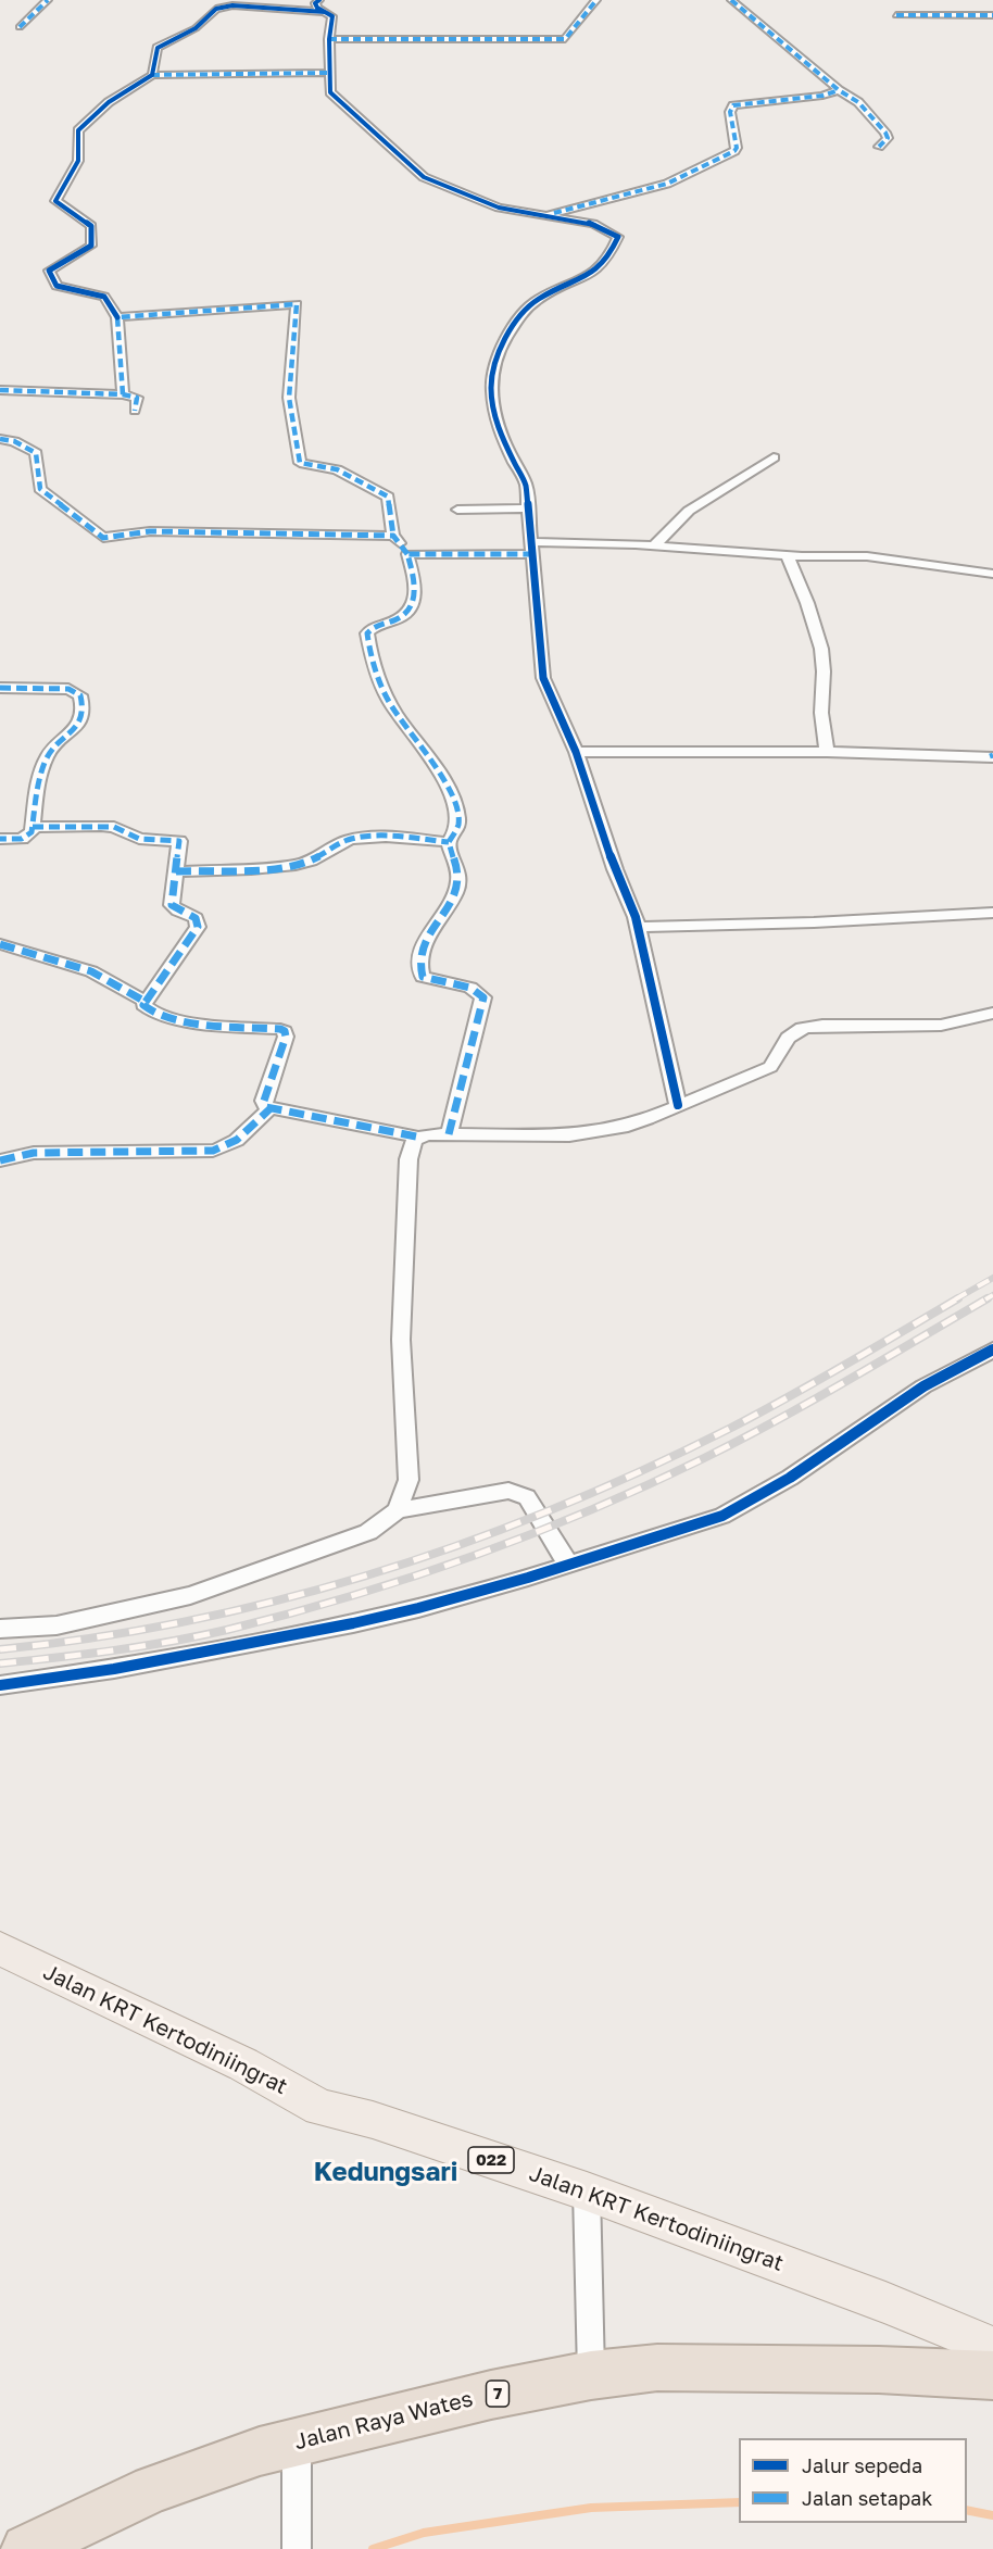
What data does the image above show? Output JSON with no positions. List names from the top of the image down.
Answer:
{
  "streets": {
    "highway": ["7", "Jalan Raya Wates"],
    "main road": ["Jalan KRT Kertodiniingrat", "022"]
  },
  "districts": ["Kedungsari"],
  "legend": ["Jalur sepeda", "Jalan setapak"]
}
